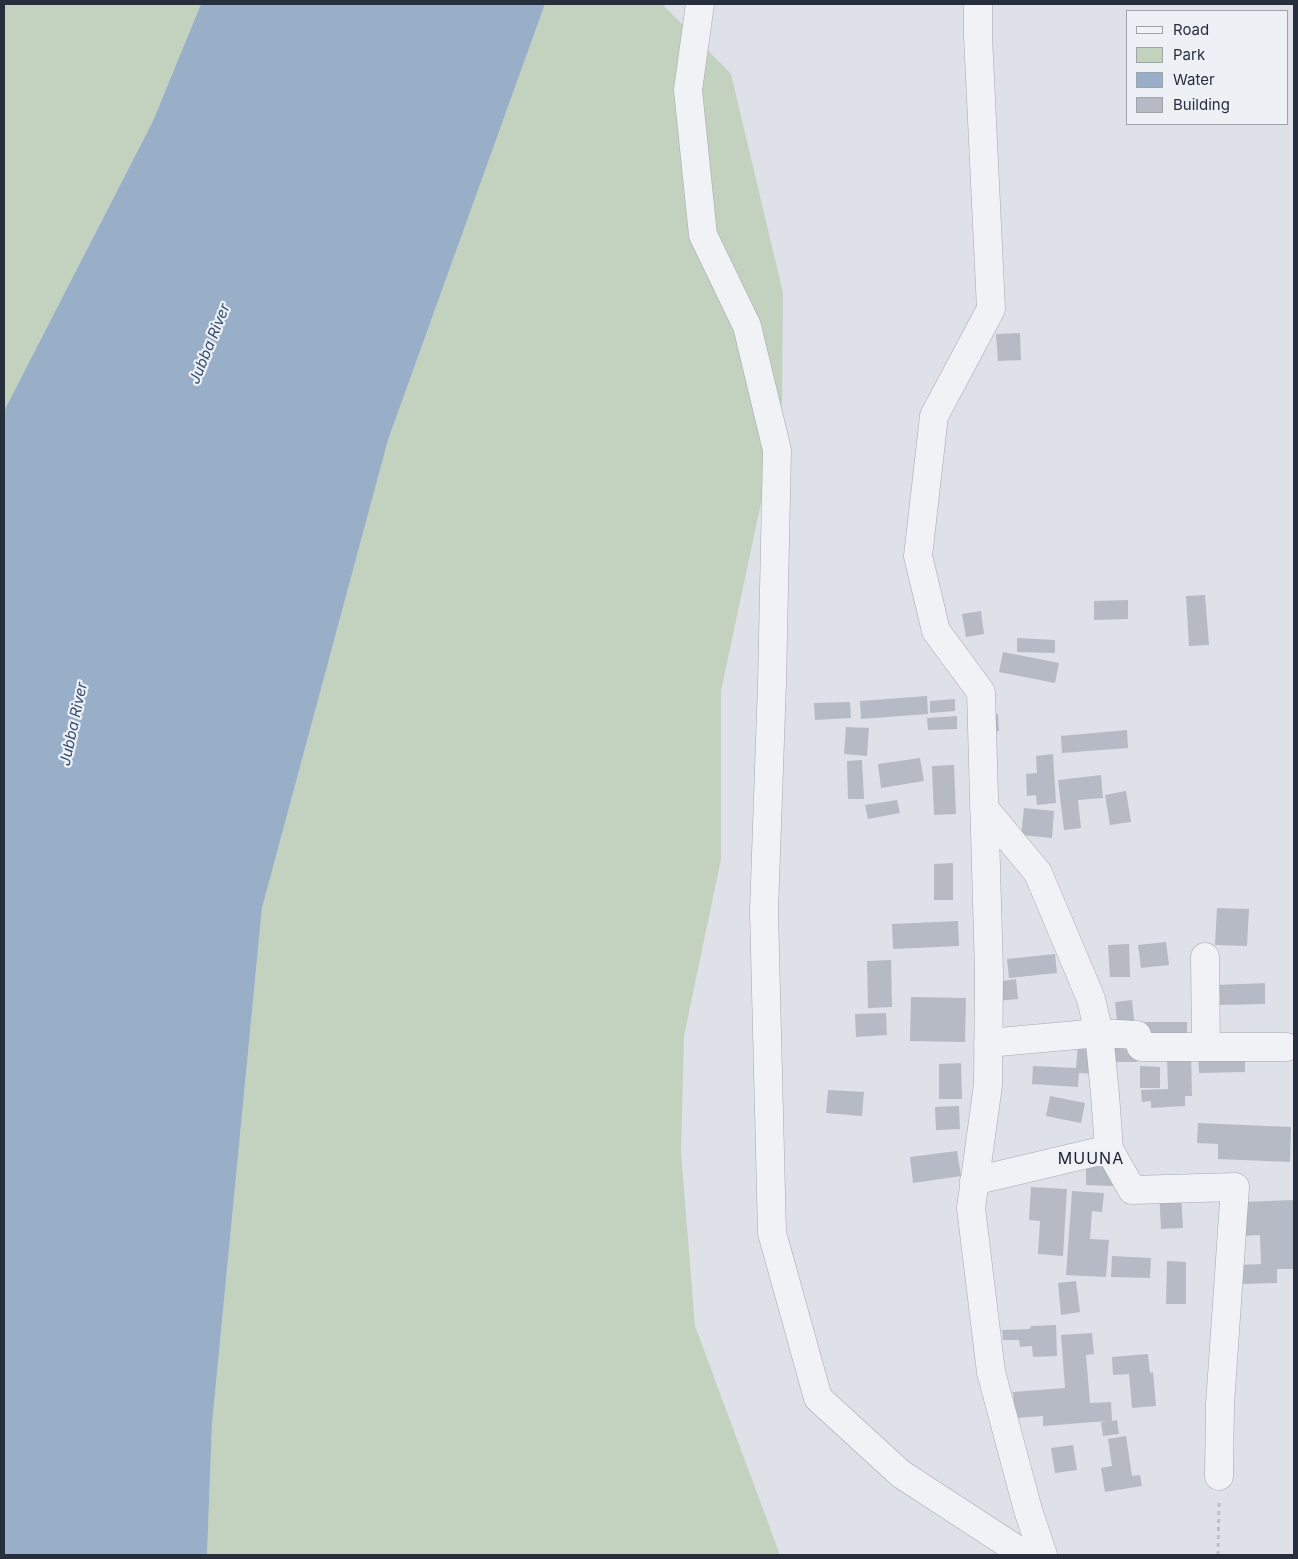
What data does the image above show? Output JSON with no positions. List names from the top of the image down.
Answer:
{
  "districts": ["MUUNA"],
  "water": ["Jubba River"],
  "legend": [
    "Road",
    "Park",
    "Water",
    "Building"
  ]
}
